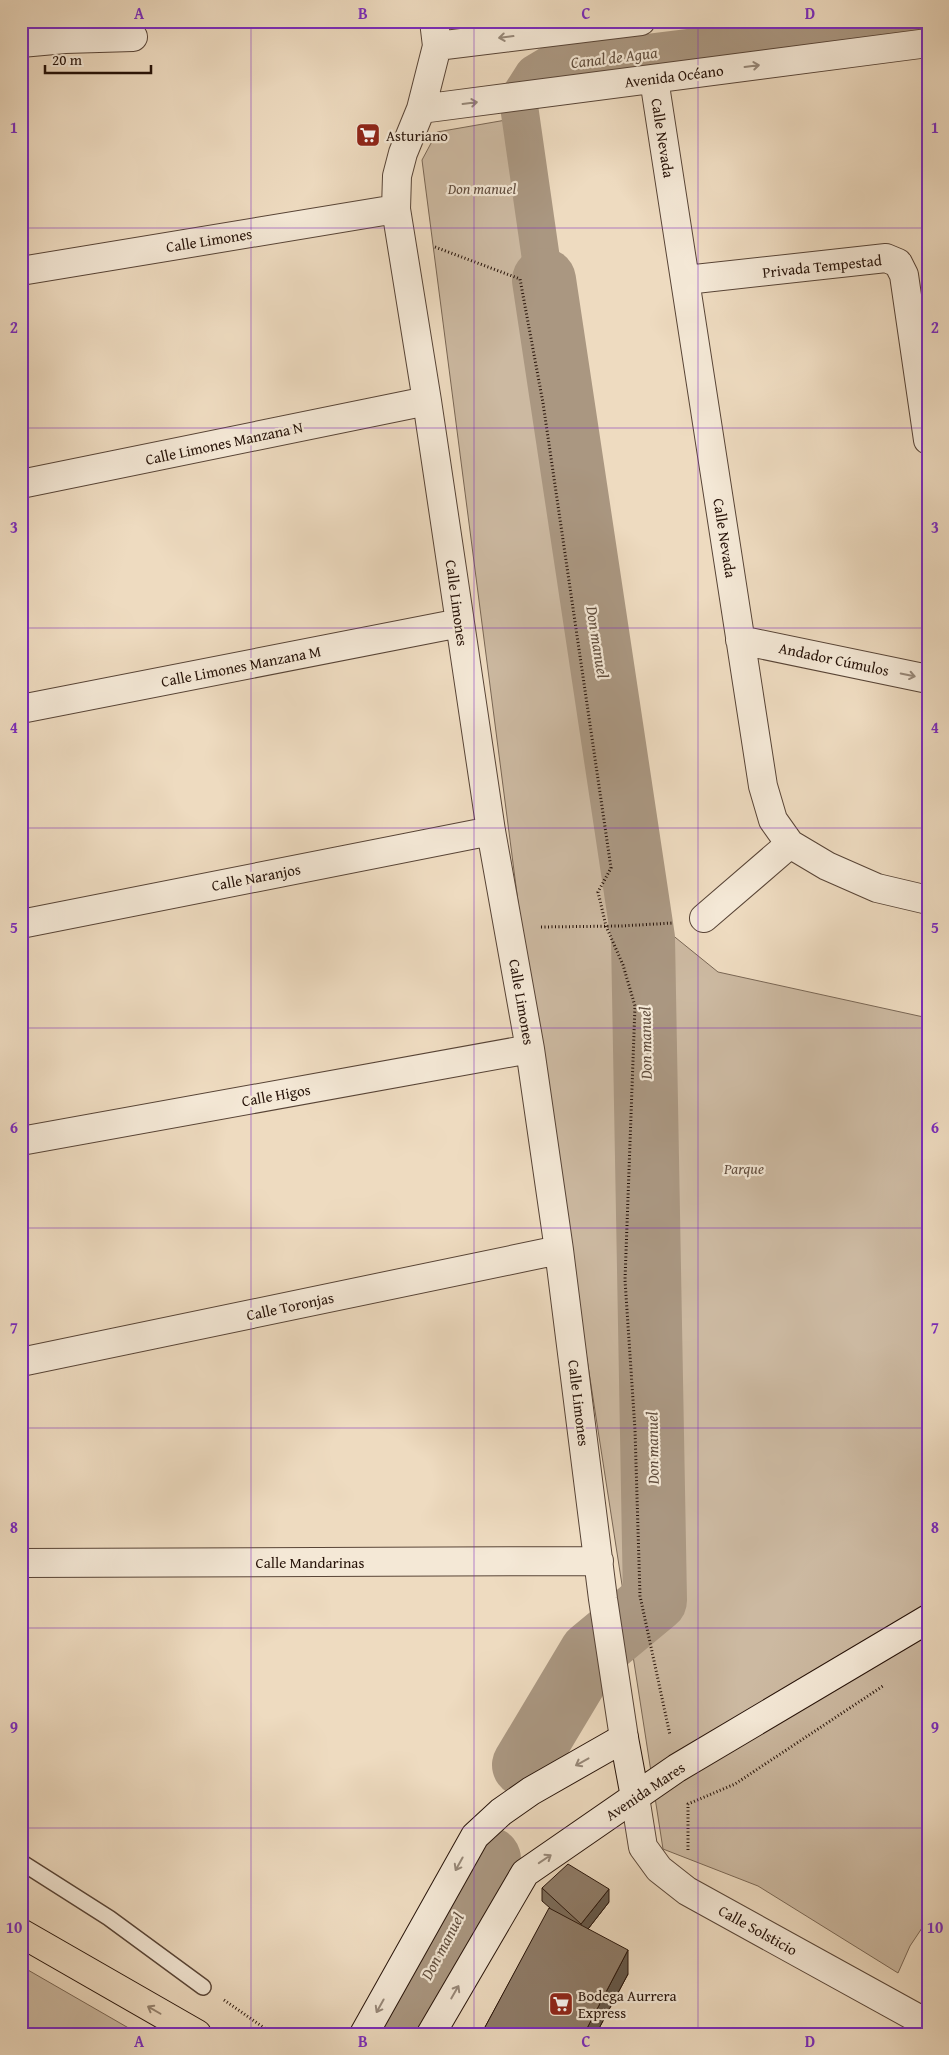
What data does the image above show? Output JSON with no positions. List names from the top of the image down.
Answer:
{
  "streets": {
    "street": [
      "Avenida Océano",
      "Calle Nevada",
      "Calle Limones",
      "Privada Tempestad",
      "Calle Limones Manzana N",
      "Andador Cúmulos",
      "Calle Limones Manzana M",
      "Calle Naranjos",
      "Calle Higos",
      "Calle Toronjas",
      "Calle Mandarinas",
      "Avenida Mares",
      "Calle Solsticio"
    ]
  },
  "crossings": [
    ["Avenida Océano", "Calle Nevada"],
    ["Avenida Océano", "Calle Limones"],
    ["Calle Nevada", "Privada Tempestad"],
    ["Calle Nevada", "Andador Cúmulos"],
    ["Calle Limones", "Calle Limones Manzana N"],
    ["Calle Limones", "Calle Limones Manzana M"],
    ["Calle Limones", "Calle Naranjos"],
    ["Calle Limones", "Calle Higos"],
    ["Calle Limones", "Calle Toronjas"],
    ["Calle Limones", "Calle Mandarinas"],
    ["Calle Limones", "Avenida Mares"],
    ["Calle Limones", "Calle Solsticio"],
    ["Avenida Mares", "Calle Solsticio"]
  ],
  "one_way": ["Andador Cúmulos"],
  "water": ["Canal de Agua", "Don manuel"],
  "parks": ["Don manuel", "Parque"],
  "places": {
    "supermarket": ["Asturiano", "Bodega Aurrera Express"]
  },
  "scale_bar": "20 m",
  "grid": {
    "columns": [
      "A",
      "B",
      "C",
      "D"
    ],
    "rows": [
      "1",
      "2",
      "3",
      "4",
      "5",
      "6",
      "7",
      "8",
      "9",
      "10"
    ]
  }
}
